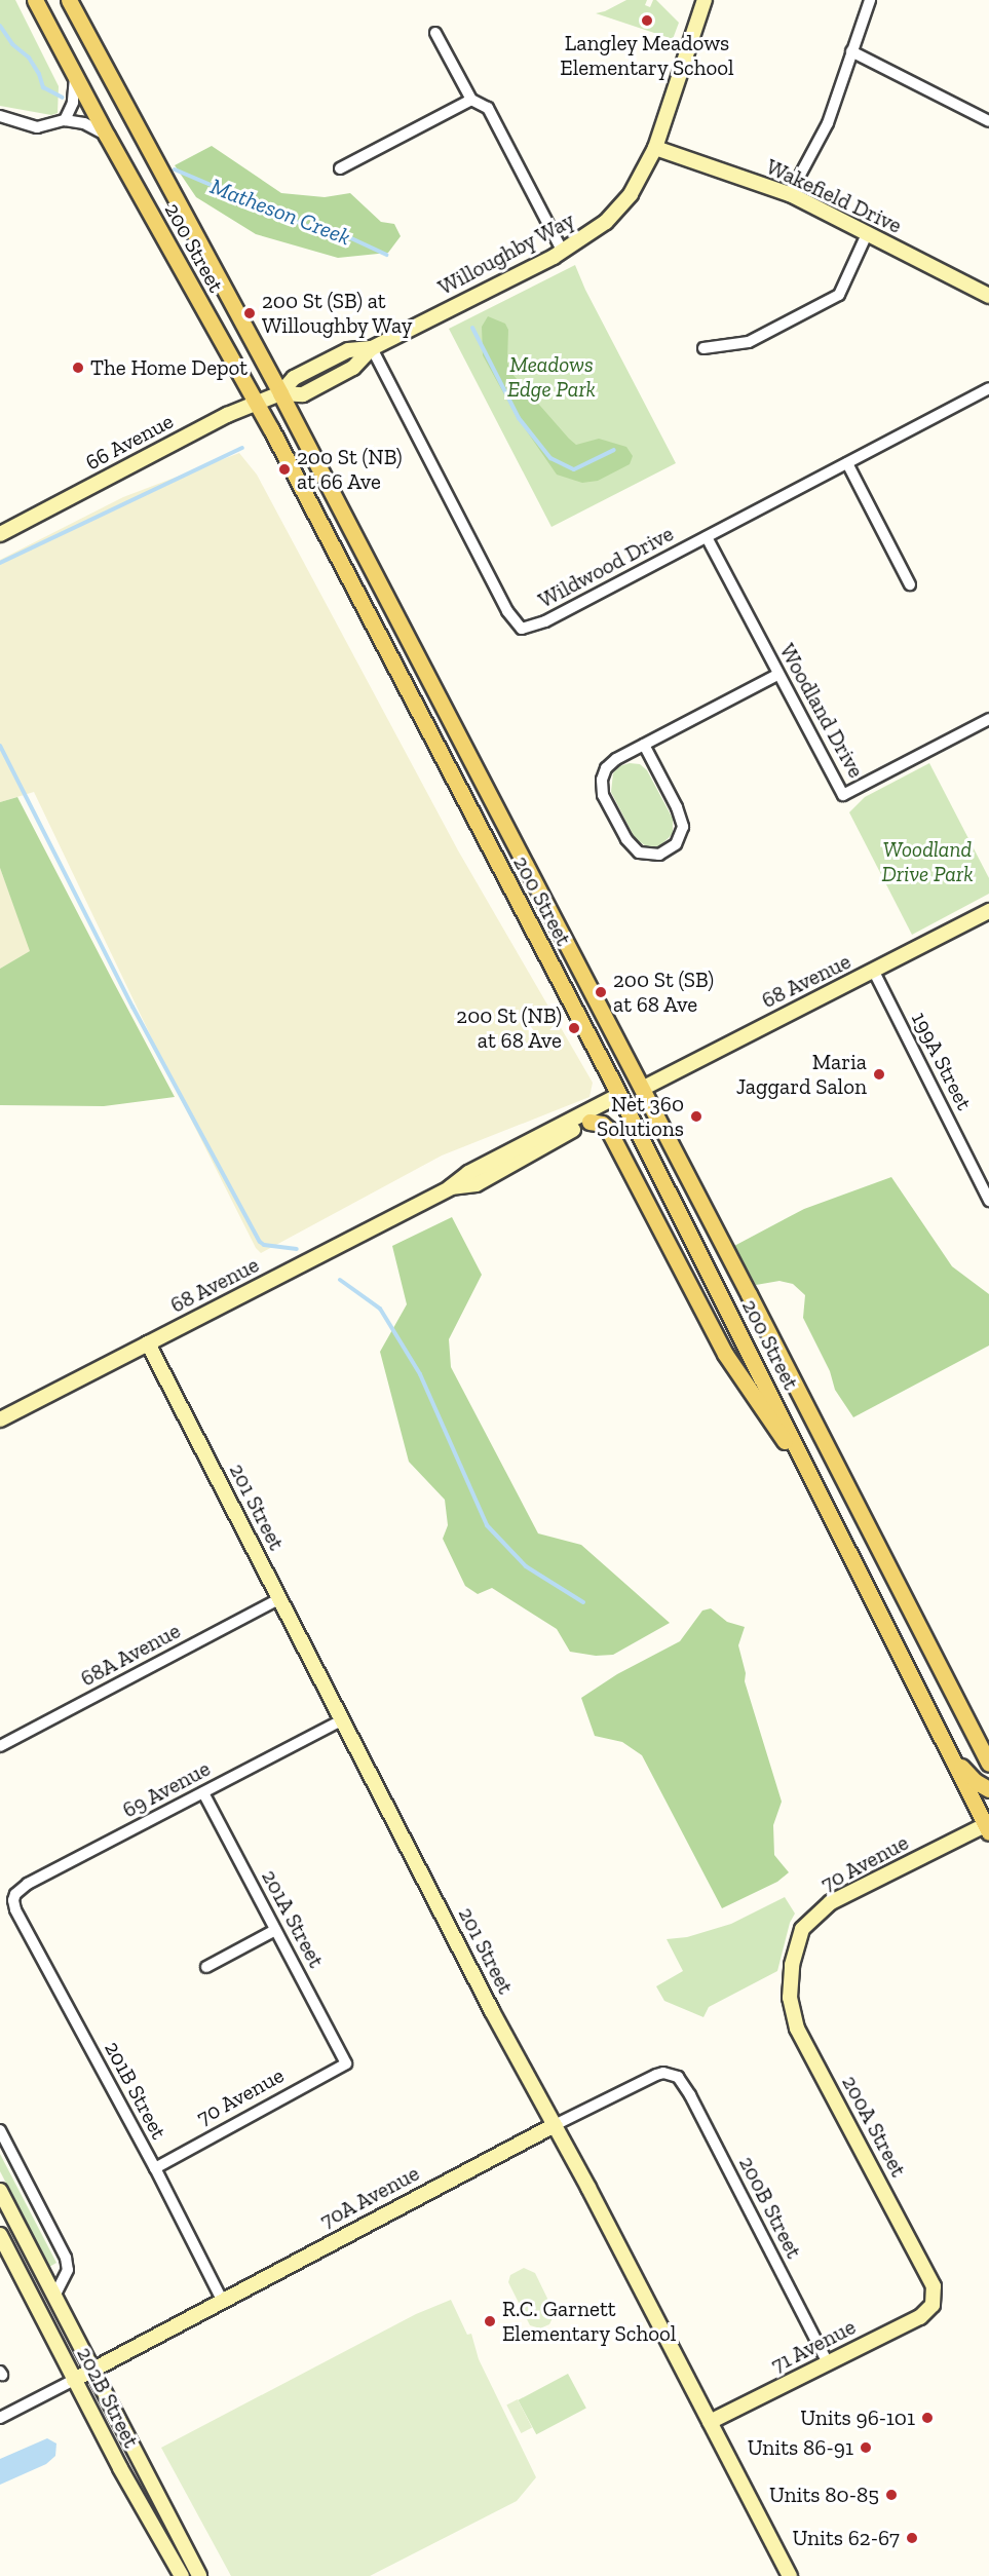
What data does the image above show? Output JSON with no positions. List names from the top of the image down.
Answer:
{
  "streets": {
    "main road": ["200 Street"],
    "street": [
      "Wakefield Drive",
      "Willoughby Way",
      "66 Avenue",
      "Wildwood Drive",
      "Woodland Drive",
      "68 Avenue",
      "199A Street",
      "201 Street",
      "68A Avenue",
      "69 Avenue",
      "70 Avenue",
      "201A Street",
      "201B Street",
      "200A Street",
      "70A Avenue",
      "200B Street",
      "71 Avenue",
      "202B Street"
    ]
  },
  "crossings": [
    ["Wakefield Drive", "Willoughby Way"],
    ["200 Street", "Willoughby Way"],
    ["200 Street", "66 Avenue"],
    ["200 Street", "68 Avenue"],
    ["200 Street", "70 Avenue"],
    ["Willoughby Way", "66 Avenue"],
    ["Willoughby Way", "Wildwood Drive"],
    ["Wildwood Drive", "Woodland Drive"],
    ["68 Avenue", "199A Street"],
    ["68 Avenue", "201 Street"],
    ["201 Street", "68A Avenue"],
    ["201 Street", "69 Avenue"],
    ["201 Street", "70A Avenue"],
    ["201 Street", "71 Avenue"],
    ["69 Avenue", "201A Street"],
    ["69 Avenue", "201B Street"],
    ["70 Avenue", "201A Street"],
    ["70 Avenue", "201B Street"],
    ["70 Avenue", "200A Street"],
    ["201B Street", "70A Avenue"],
    ["200A Street", "71 Avenue"],
    ["70A Avenue", "200B Street"],
    ["70A Avenue", "202B Street"],
    ["200B Street", "71 Avenue"]
  ],
  "water": ["Matheson Creek"],
  "parks": ["Meadows Edge Park", "Woodland Drive Park"],
  "places": [
    "Langley Meadows Elementary School",
    "200 St (SB) at Willoughby Way",
    "The Home Depot",
    "200 St (NB) at 66 Ave",
    "200 St (SB) at 68 Ave",
    "200 St (NB) at 68 Ave",
    "Maria Jaggard Salon",
    "Net 360 Solutions",
    "R.C. Garnett Elementary School",
    "Units 96-101",
    "Units 86-91",
    "Units 80-85",
    "Units 62-67"
  ]
}
